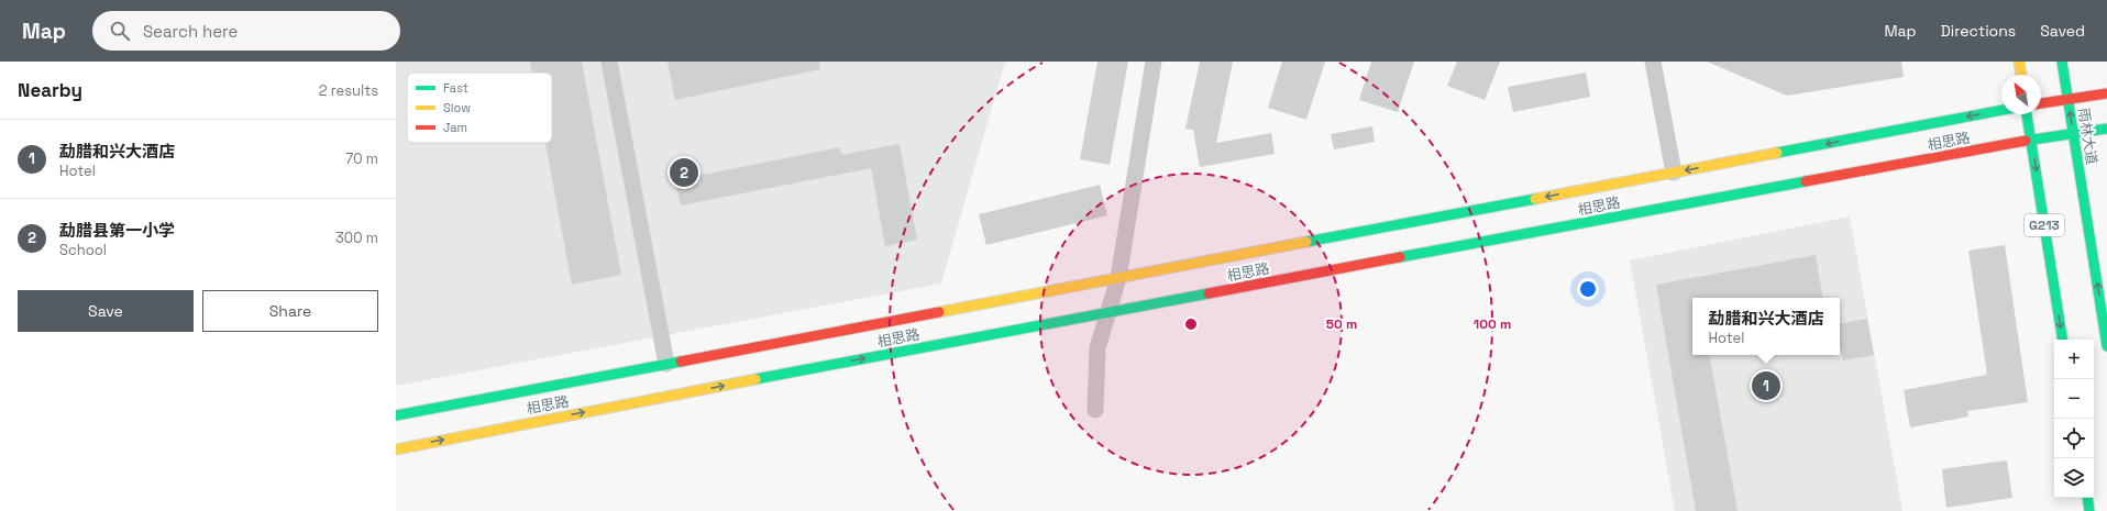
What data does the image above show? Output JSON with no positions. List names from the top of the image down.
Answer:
{
  "streets": {
    "main road": ["雨林大道", "相思路", "G213"]
  },
  "crossings": [
    ["雨林大道", "相思路"],
    ["相思路", "G213"]
  ],
  "legend": ["Fast", "Slow", "Jam"],
  "north": "top left",
  "page": {
    "header": "Map",
    "search": "Search here",
    "nav": ["Map", "Directions", "Saved"],
    "heading": ["Nearby", "2 results"],
    "list": [
      {
        "mark": "1",
        "name": "勐腊和兴大酒店",
        "note": "Hotel",
        "value": "70 m"
      },
      {
        "mark": "2",
        "name": "勐腊县第一小学",
        "note": "School",
        "value": "300 m"
      }
    ],
    "pins": ["2", "1"],
    "buttons": ["Save", "Share"],
    "popup": ["勐腊和兴大酒店", "Hotel"],
    "map_buttons": ["+", "−"]
  },
  "rings": ["50 m", "100 m"]
}
